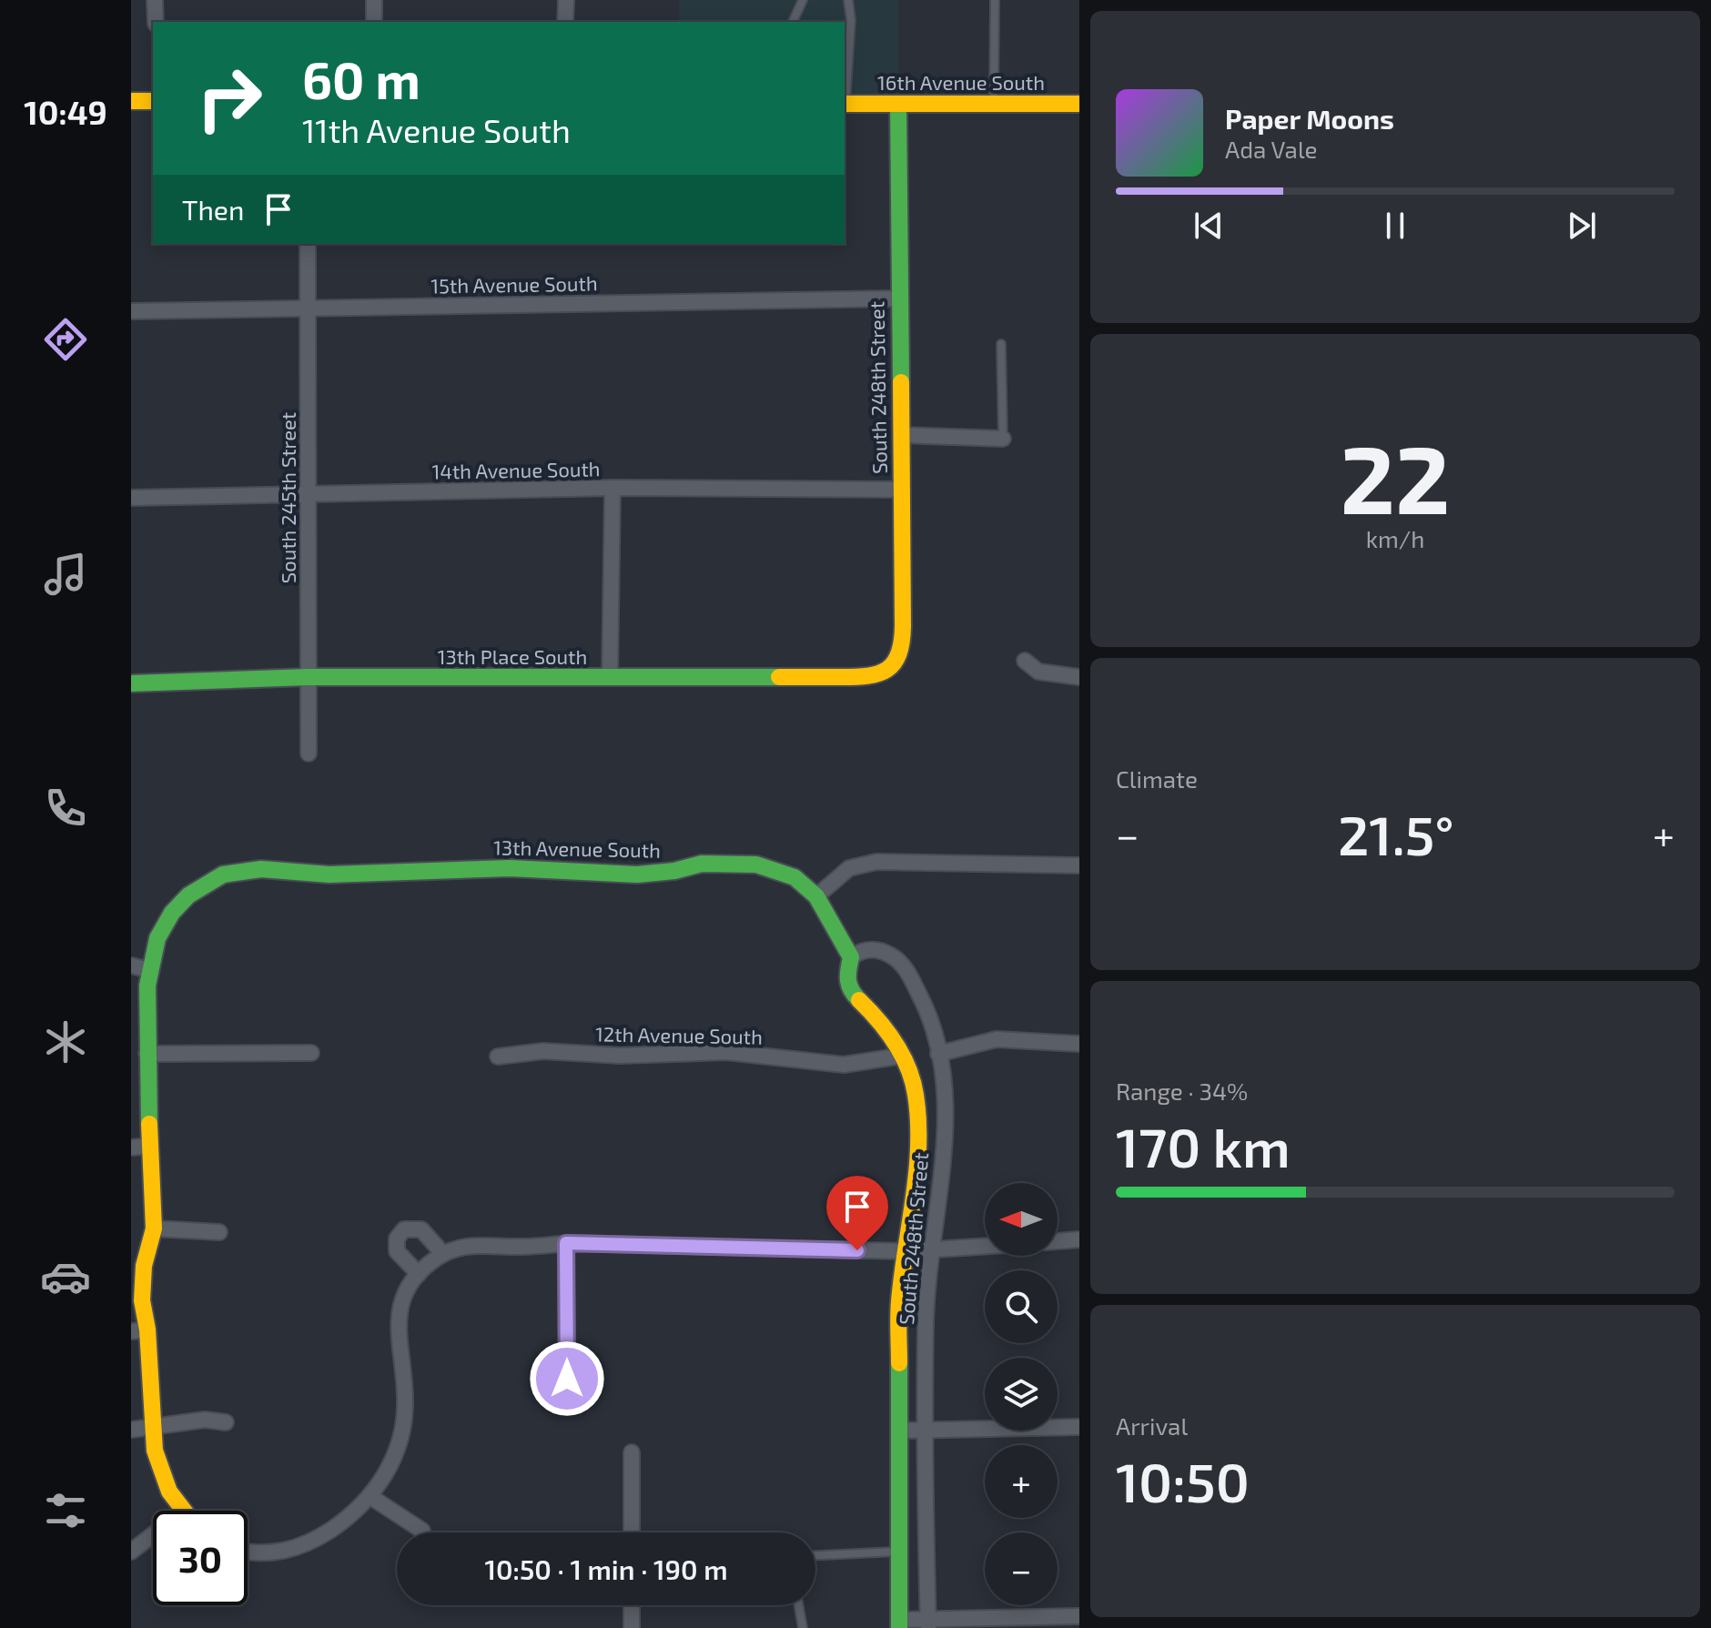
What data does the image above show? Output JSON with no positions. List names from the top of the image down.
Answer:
{
  "streets": {
    "street": [
      "16th Avenue South",
      "15th Avenue South",
      "South 248th Street",
      "14th Avenue South",
      "South 245th Street",
      "13th Place South",
      "13th Avenue South",
      "12th Avenue South"
    ]
  },
  "crossings": [
    ["16th Avenue South", "South 248th Street"],
    ["15th Avenue South", "South 248th Street"],
    ["15th Avenue South", "South 245th Street"],
    ["South 248th Street", "14th Avenue South"],
    ["South 248th Street", "13th Place South"],
    ["South 248th Street", "13th Avenue South"],
    ["South 248th Street", "12th Avenue South"],
    ["14th Avenue South", "South 245th Street"],
    ["South 245th Street", "13th Place South"]
  ],
  "north": "left",
  "page": {
    "tabs": "10:49",
    "turn": ["60 m", "11th Avenue South"],
    "song": ["Paper Moons", "Ada Vale"],
    "then": "Then",
    "tile": [
      ["22", "km/h"],
      "Climate",
      ["Range · 34%", "170 km"],
      ["Arrival", "10:50"]
    ],
    "heat": ["−", "21.5°", "+"],
    "map_buttons": ["+", "−"],
    "limit": "30",
    "trip": "10:50 · 1 min · 190 m"
  }
}
